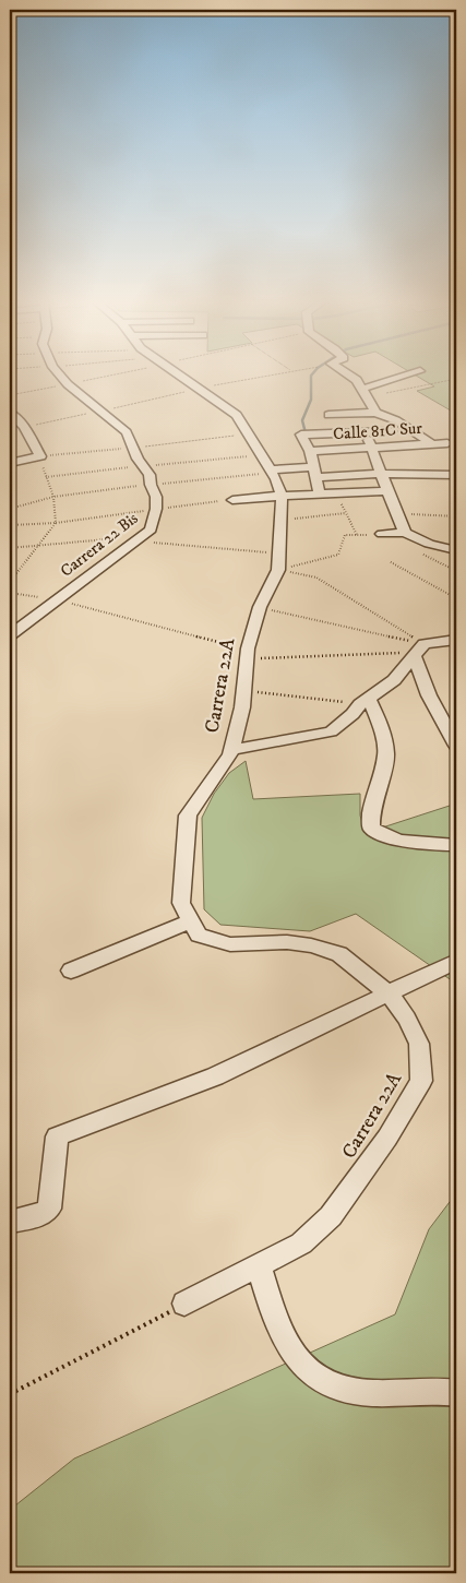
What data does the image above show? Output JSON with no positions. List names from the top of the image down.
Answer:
{
  "streets": {
    "street": ["Calle 81C Sur", "Carrera 22 Bis", "Carrera 22A"]
  }
}
